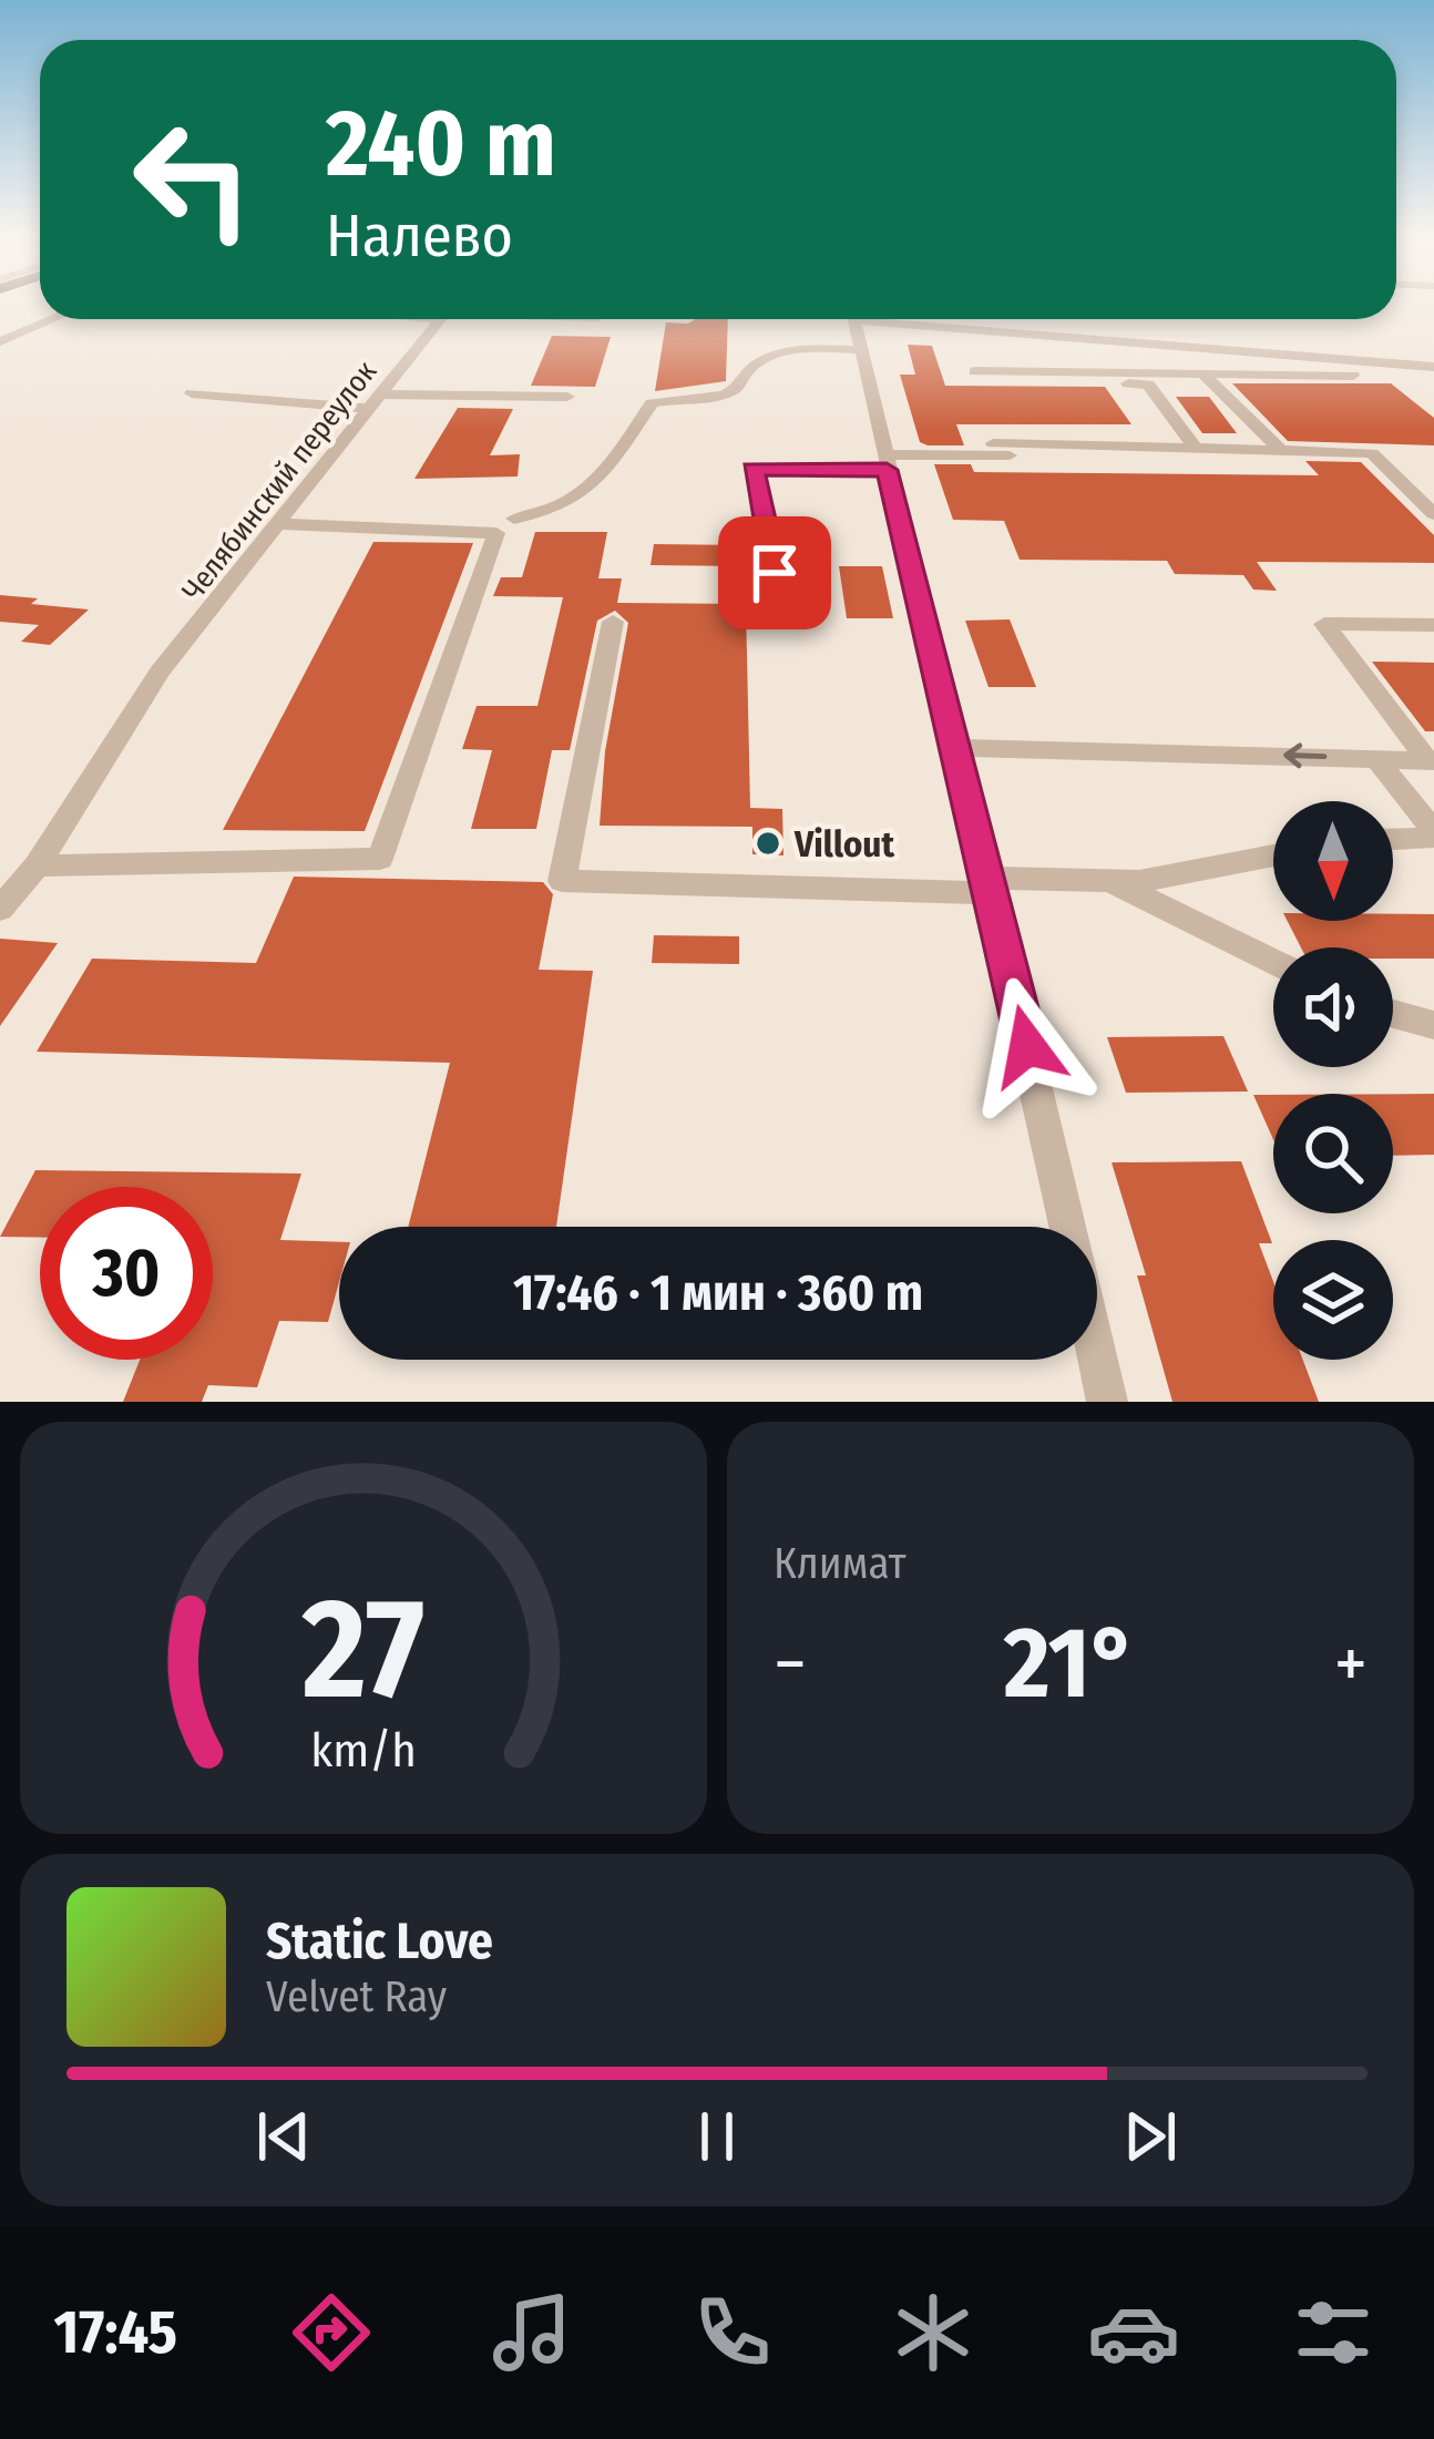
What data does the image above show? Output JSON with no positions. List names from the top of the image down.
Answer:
{
  "streets": {
    "street": ["Челябинский переулок"]
  },
  "places": ["Villout"],
  "north": "bottom",
  "page": {
    "turn": ["240 m", "Налево"],
    "limit": "30",
    "trip": "17:46 · 1 мин · 360 m",
    "tile": "Климат",
    "heat": ["−", "21°", "+"],
    "song": ["Static Love", "Velvet Ray"],
    "tabs": "17:45",
    "gauge": ["27", "km/h"]
  }
}
